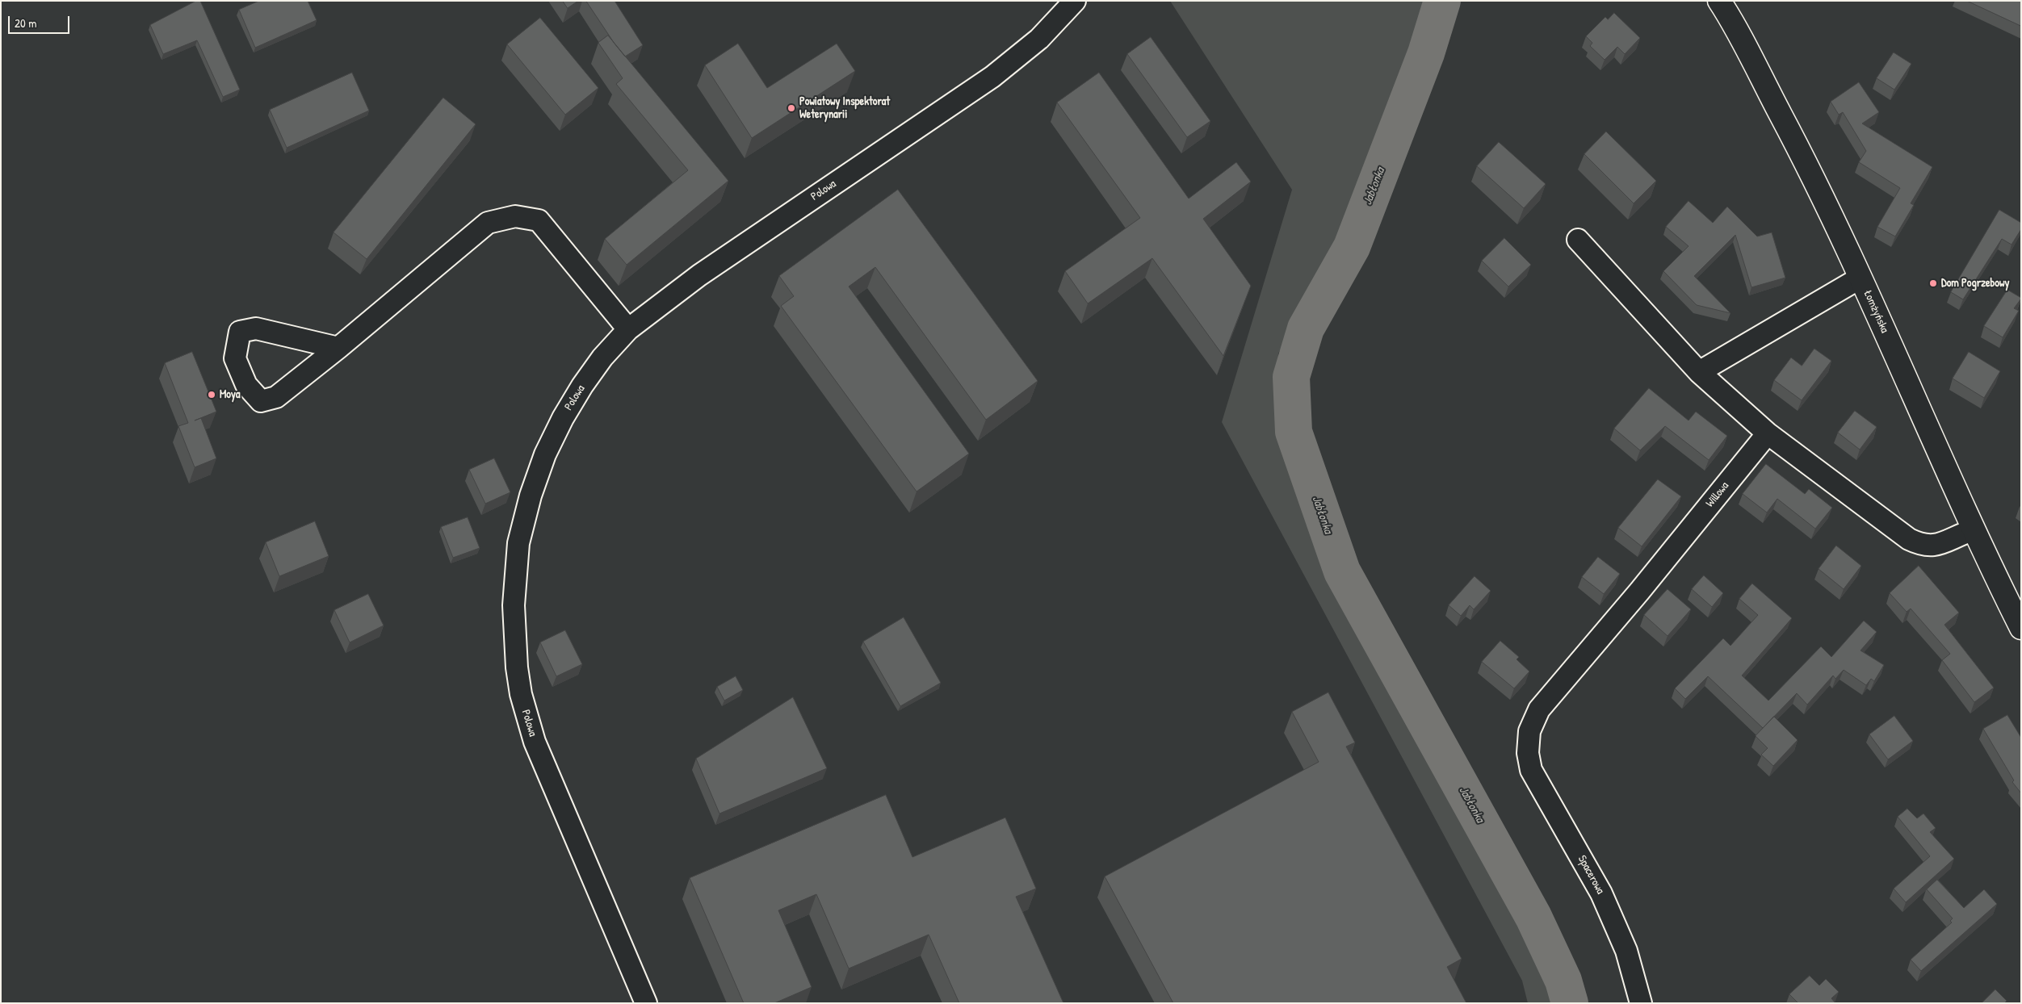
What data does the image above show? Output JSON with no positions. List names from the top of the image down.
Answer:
{
  "streets": {
    "main road": ["Łomżyńska"],
    "street": ["Polowa", "Willowa", "Spacerowa"]
  },
  "crossings": [
    ["Willowa", "Spacerowa"]
  ],
  "water": ["Jabłonka"],
  "places": ["Powiatowy Inspektorat Weterynarii", "Dom Pogrzebowy", "Moya"],
  "scale_bar": "20 m"
}
